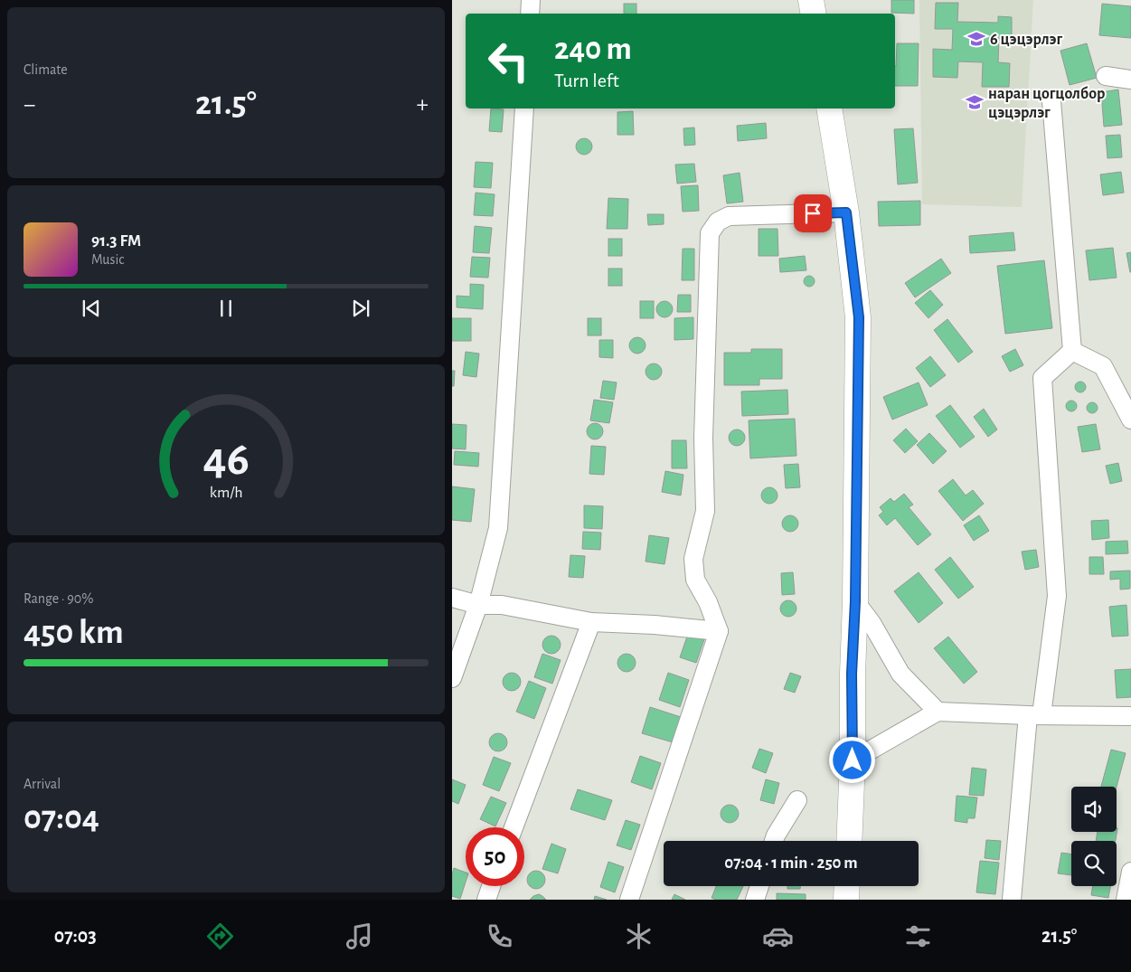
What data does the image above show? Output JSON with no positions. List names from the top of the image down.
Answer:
{
  "places": {
    "school or university": ["6 цэцэрлэг", "наран цогцолбор цэцэрлэг"]
  },
  "page": {
    "tile": [
      "Climate",
      ["Range · 90%", "450 km"],
      ["Arrival", "07:04"]
    ],
    "turn": ["240 m", "Turn left"],
    "heat": ["−", "21.5°", "+"],
    "song": ["91.3 FM", "Music"],
    "limit": "50",
    "trip": "07:04 · 1 min · 250 m",
    "tabs": ["07:03", "21.5°"],
    "gauge": ["46", "km/h"]
  }
}
